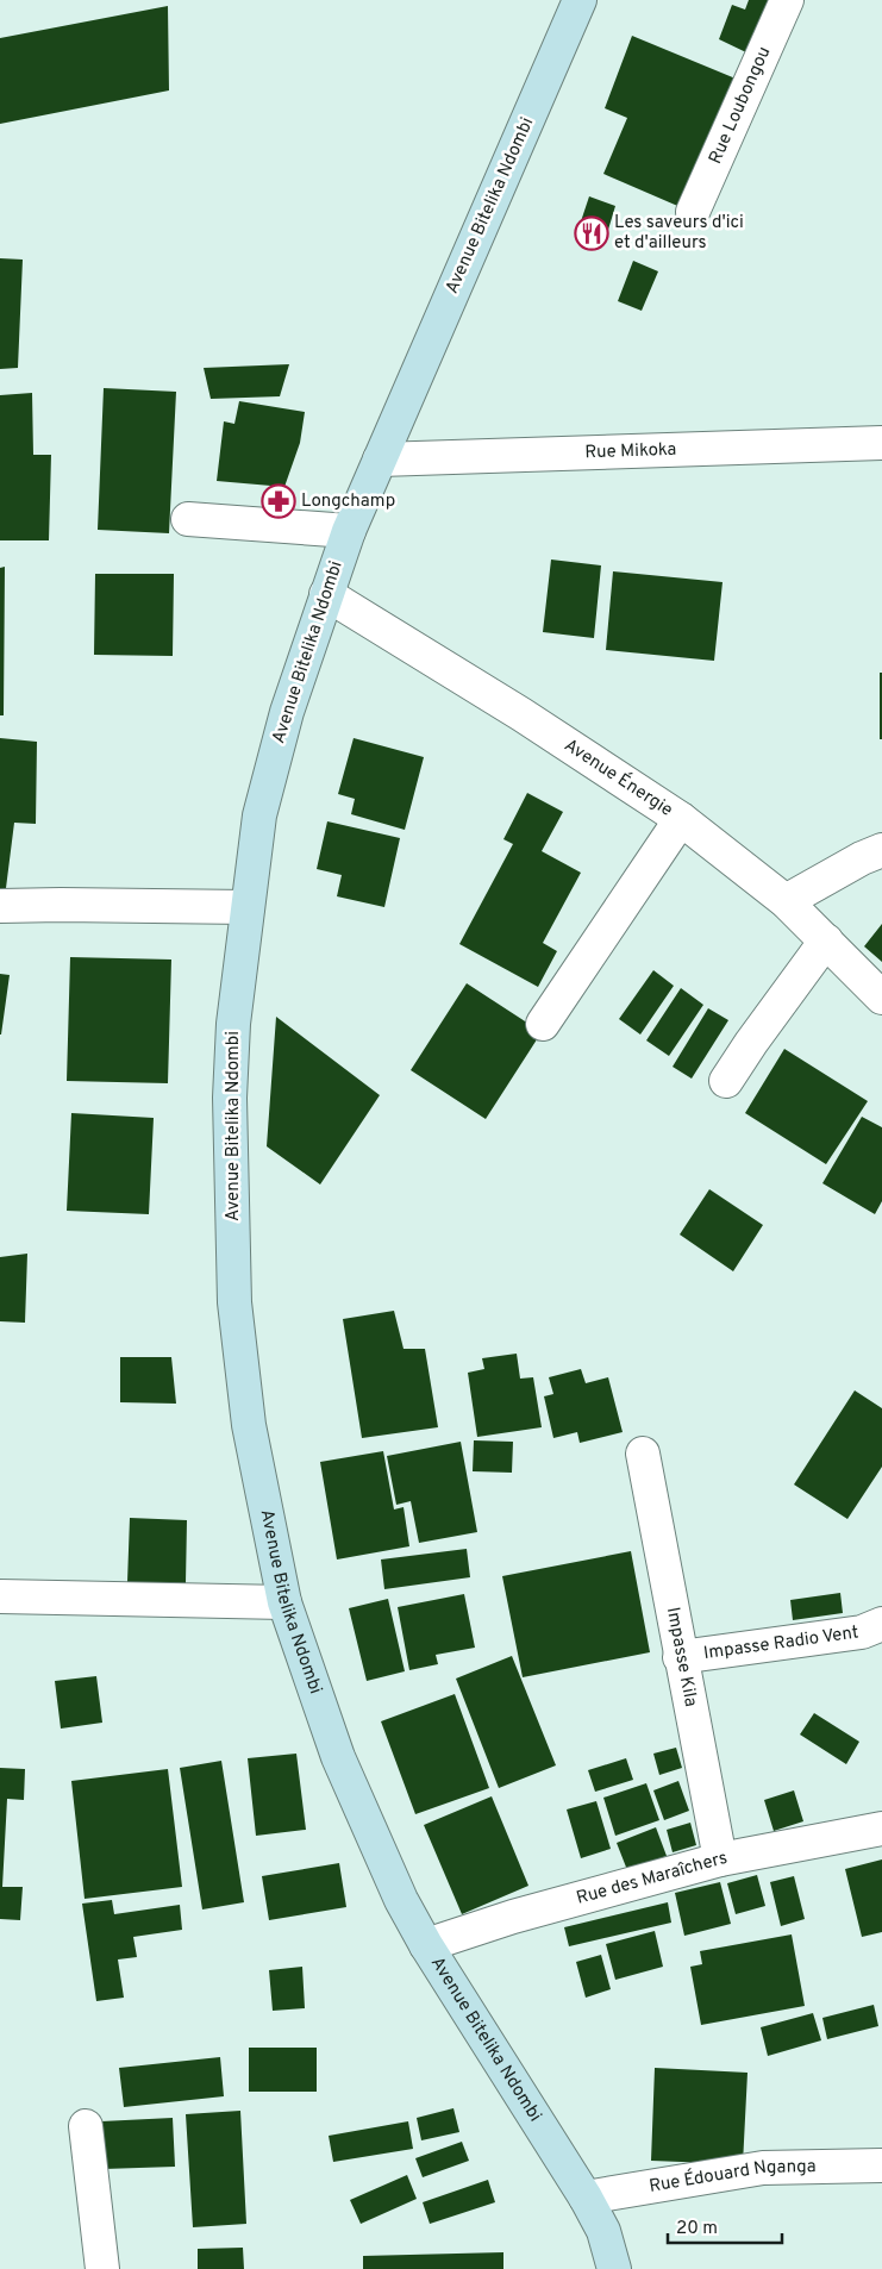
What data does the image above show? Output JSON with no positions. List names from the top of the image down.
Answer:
{
  "streets": {
    "street": [
      "Rue Loubongou",
      "Avenue Bitelika Ndombi",
      "Rue Mikoka",
      "Avenue Énergie",
      "Impasse Radio Vent",
      "Impasse Kila",
      "Rue des Maraîchers",
      "Rue Édouard Nganga"
    ]
  },
  "crossings": [
    ["Avenue Bitelika Ndombi", "Rue Mikoka"],
    ["Avenue Bitelika Ndombi", "Avenue Énergie"],
    ["Avenue Bitelika Ndombi", "Rue des Maraîchers"],
    ["Avenue Bitelika Ndombi", "Rue Édouard Nganga"],
    ["Impasse Radio Vent", "Impasse Kila"],
    ["Impasse Kila", "Rue des Maraîchers"]
  ],
  "places": {
    "restaurant": ["Les saveurs d'ici et d'ailleurs"],
    "pharmacy": ["Longchamp"]
  },
  "scale_bar": "20 m"
}
